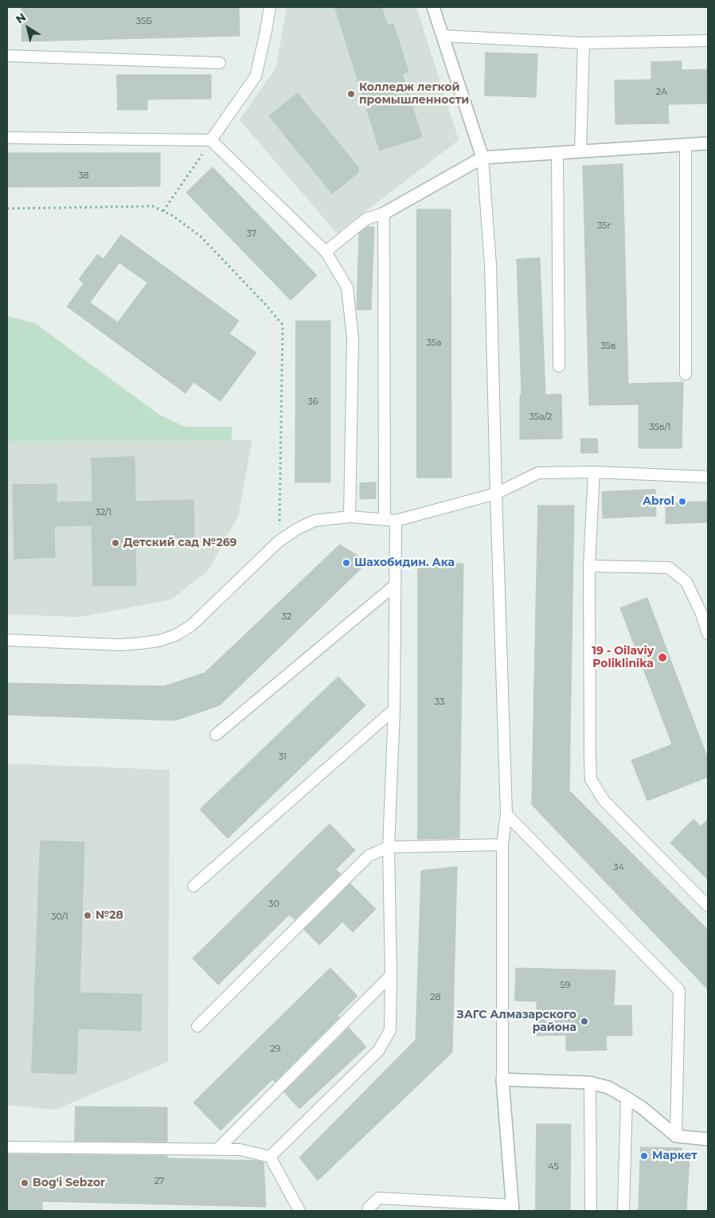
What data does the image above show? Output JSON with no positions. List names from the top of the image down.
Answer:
{
  "places": [
    "Колледж легкой промышленности",
    "Abrol",
    "Детский сад №269",
    "Шахобидин. Ака",
    "19 - Oilaviy Poliklinika",
    "№28",
    "ЗАГС Алмазарского района",
    "Маркет",
    "Bog'i Sebzor"
  ],
  "house_numbers": [
    "35Б",
    "2А",
    "38",
    "35г",
    "37",
    "35а",
    "35в",
    "36",
    "35a/2",
    "35в/1",
    "32/1",
    "32",
    "33",
    "31",
    "34",
    "30",
    "30/1",
    "59",
    "28",
    "29",
    "45",
    "27"
  ],
  "north": "top left"
}
